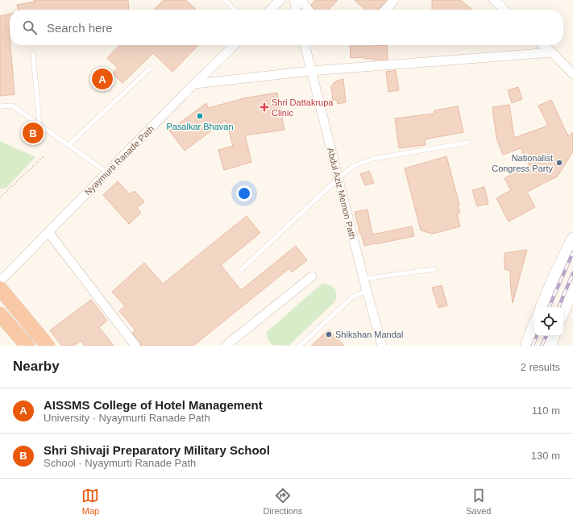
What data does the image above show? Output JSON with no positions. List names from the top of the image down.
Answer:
{
  "streets": {
    "street": ["Nyaymurti Ranade Path", "Abdul Aziz Memon Path"]
  },
  "places": {
    "health": ["Shri Dattakrupa Clinic"],
    "other": ["Pasalkar Bhavan", "Nationalist Congress Party", "Shikshan Mandal"]
  },
  "page": {
    "search": "Search here",
    "pins": ["A", "B"],
    "heading": ["Nearby", "2 results"],
    "list": [
      {
        "mark": "A",
        "name": "AISSMS College of Hotel Management",
        "note": "University · Nyaymurti Ranade Path",
        "value": "110 m"
      },
      {
        "mark": "B",
        "name": "Shri Shivaji Preparatory Military School",
        "note": "School · Nyaymurti Ranade Path",
        "value": "130 m"
      }
    ],
    "nav": ["Map", "Directions", "Saved"]
  }
}
